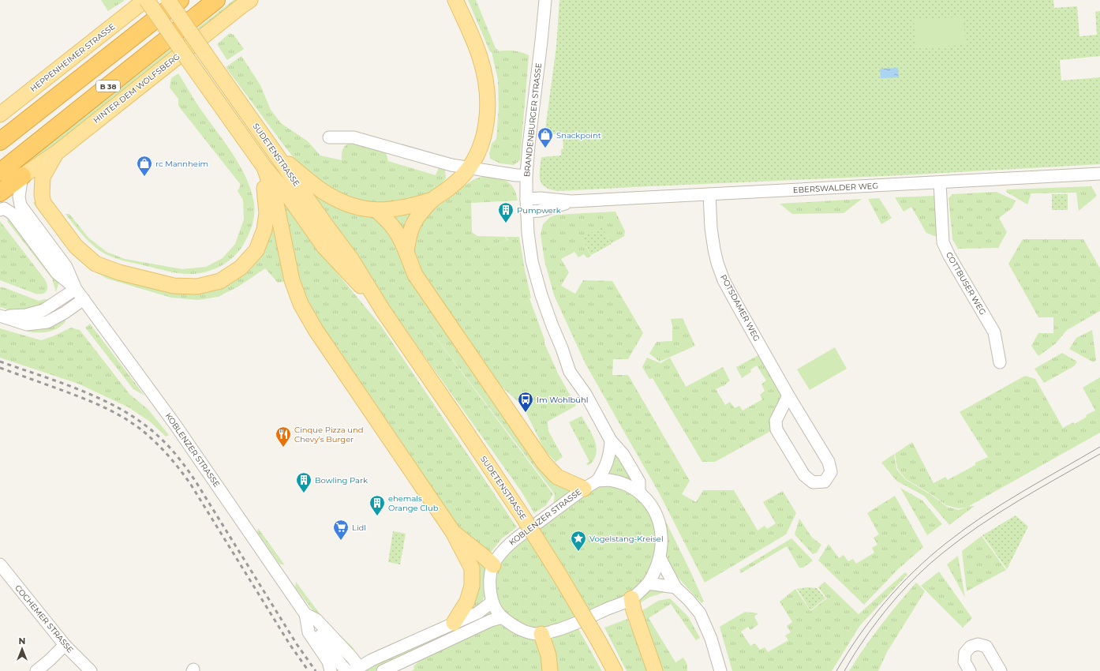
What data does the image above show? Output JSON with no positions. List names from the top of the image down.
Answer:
{
  "streets": {
    "highway": ["B 38"],
    "main road": ["HEPPENHEIMER STRASSE", "HINTER DEM WOLFSBERG", "SUDETENSTRASSE"],
    "street": [
      "BRANDENBURGER STRASSE",
      "EBERSWALDER WEG",
      "COTTBUSER WEG",
      "POTSDAMER WEG",
      "KOBLENZER STRASSE",
      "COCHEMER STRASSE"
    ]
  },
  "crossings": [
    ["HEPPENHEIMER STRASSE", "SUDETENSTRASSE"],
    ["HINTER DEM WOLFSBERG", "KOBLENZER STRASSE"],
    ["BRANDENBURGER STRASSE", "EBERSWALDER WEG"],
    ["BRANDENBURGER STRASSE", "KOBLENZER STRASSE"],
    ["EBERSWALDER WEG", "COTTBUSER WEG"],
    ["EBERSWALDER WEG", "POTSDAMER WEG"]
  ],
  "places": {
    "shop": ["Snackpoint", "rc Mannheim"],
    "building": ["Pumpwerk", "Bowling Park", "ehemals Orange Club"],
    "bus stop": ["Im Wohlbühl"],
    "restaurant": ["Cinque Pizza und Chevy’s Burger"],
    "supermarket": ["Lidl"],
    "place": ["Vogelstang-Kreisel"]
  },
  "north": "top"
}
